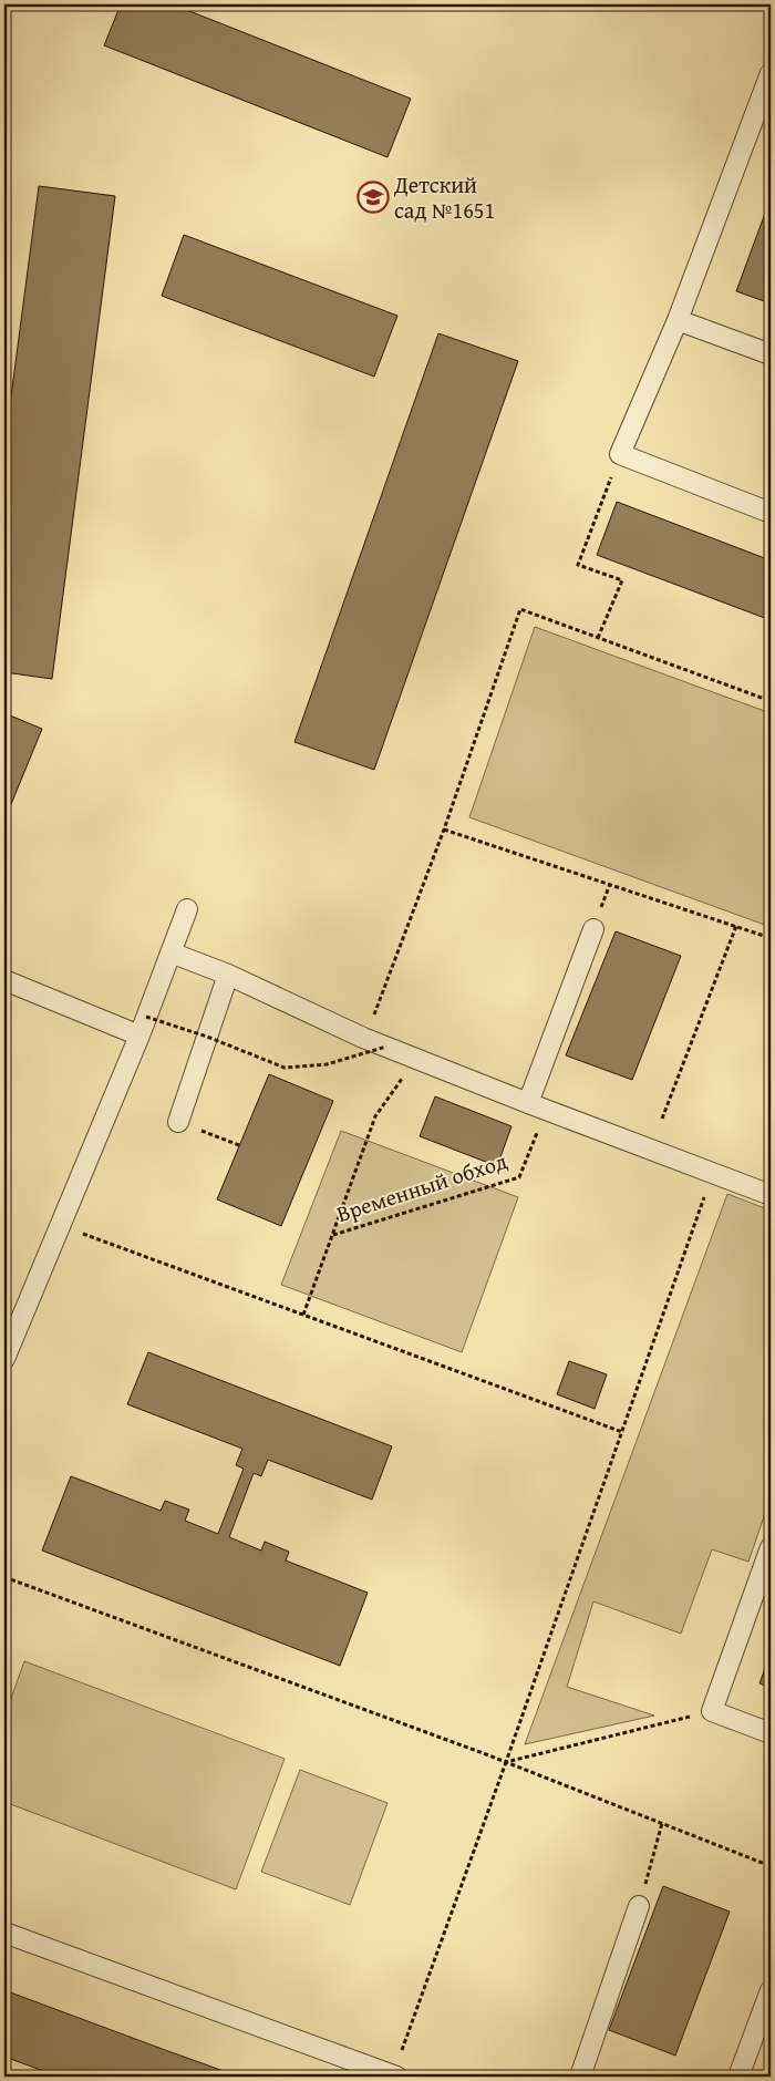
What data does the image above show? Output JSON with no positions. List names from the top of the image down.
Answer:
{
  "streets": {
    "path": ["Временный обход"]
  },
  "places": {
    "school or university": ["Детский сад №1651"]
  }
}
